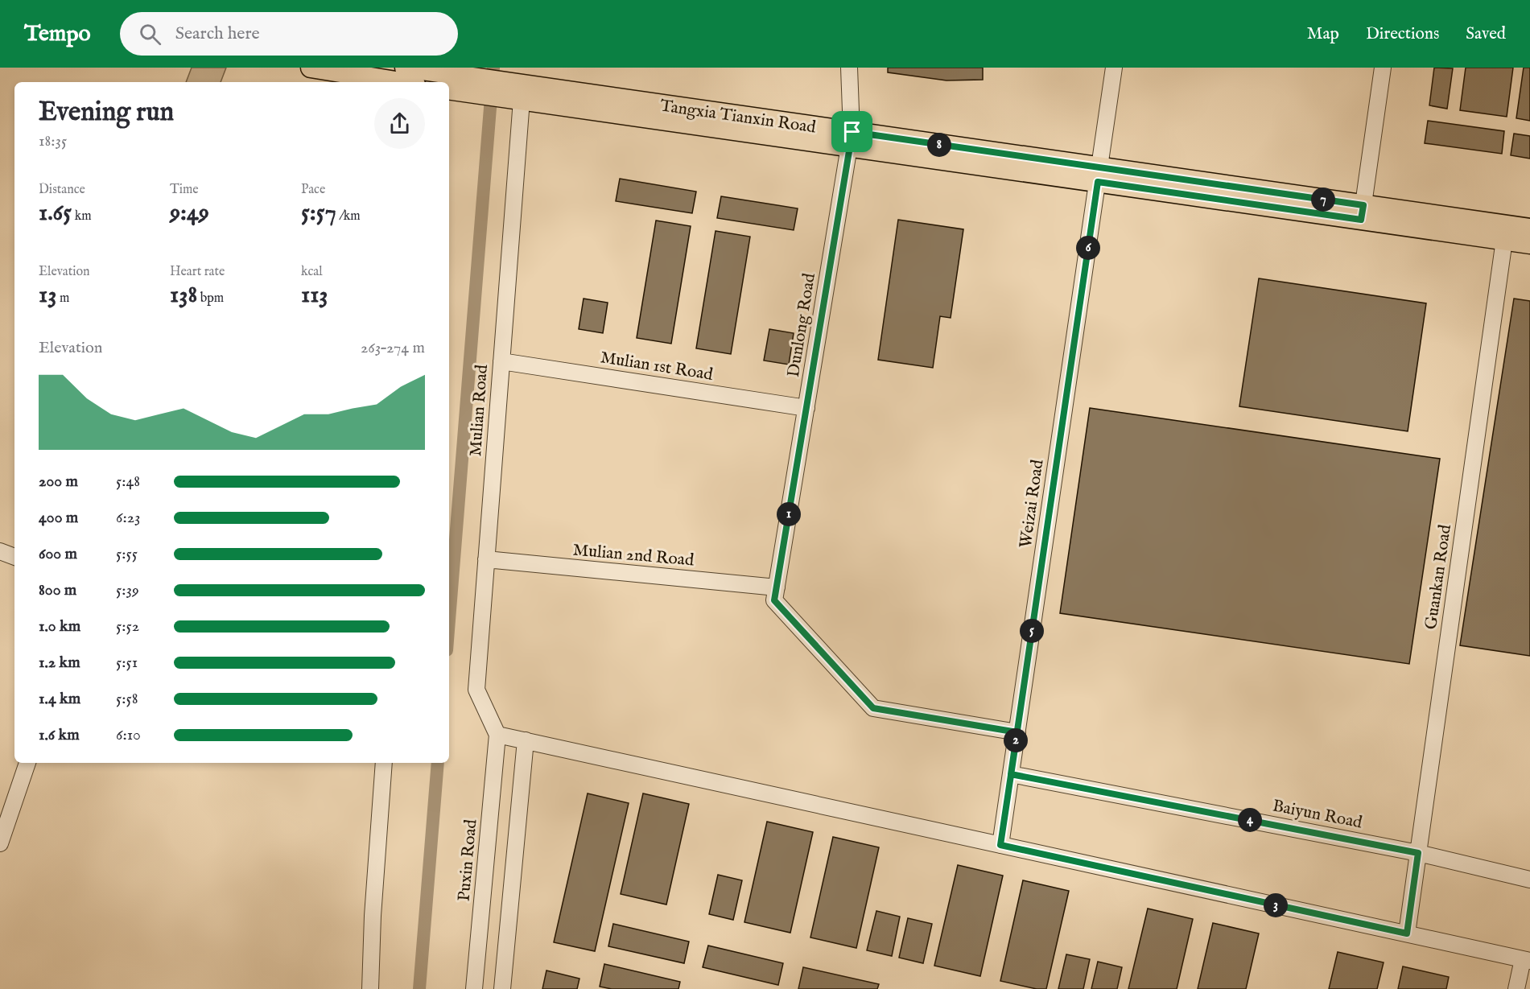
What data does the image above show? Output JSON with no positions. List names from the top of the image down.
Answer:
{
  "streets": {
    "main road": ["Tangxia Tianxin Road"],
    "street": [
      "Dunlong Road",
      "Mulian 1st Road",
      "Mulian Road",
      "Weizai Road",
      "Mulian 2nd Road",
      "Guankan Road",
      "Baiyun Road",
      "Puxin Road"
    ]
  },
  "crossings": [
    ["Tangxia Tianxin Road", "Dunlong Road"],
    ["Tangxia Tianxin Road", "Mulian Road"],
    ["Tangxia Tianxin Road", "Weizai Road"],
    ["Tangxia Tianxin Road", "Guankan Road"],
    ["Dunlong Road", "Mulian 1st Road"],
    ["Dunlong Road", "Mulian 2nd Road"],
    ["Mulian 1st Road", "Mulian Road"],
    ["Mulian Road", "Mulian 2nd Road"],
    ["Mulian Road", "Puxin Road"],
    ["Weizai Road", "Baiyun Road"],
    ["Guankan Road", "Baiyun Road"]
  ],
  "page": {
    "header": "Tempo",
    "search": "Search here",
    "nav": ["Map", "Directions", "Saved"],
    "heading": ["Evening run", "18:35"],
    "pins": [
      "8",
      "7",
      "6",
      "1",
      "5",
      "2",
      "4",
      "3"
    ],
    "stats": [
      ["Distance", "1.65 km"],
      ["Time", "9:49"],
      ["Pace", "5:57 /km"],
      ["Elevation", "13 m"],
      ["Heart rate", "138 bpm"],
      ["kcal", "113"]
    ],
    "chart": ["Elevation", "263–274 m"],
    "list": [
      {
        "name": "200 m",
        "note": "5:48"
      },
      {
        "name": "400 m",
        "note": "6:23"
      },
      {
        "name": "600 m",
        "note": "5:55"
      },
      {
        "name": "800 m",
        "note": "5:39"
      },
      {
        "name": "1.0 km",
        "note": "5:52"
      },
      {
        "name": "1.2 km",
        "note": "5:51"
      },
      {
        "name": "1.4 km",
        "note": "5:58"
      },
      {
        "name": "1.6 km",
        "note": "6:10"
      }
    ]
  }
}
